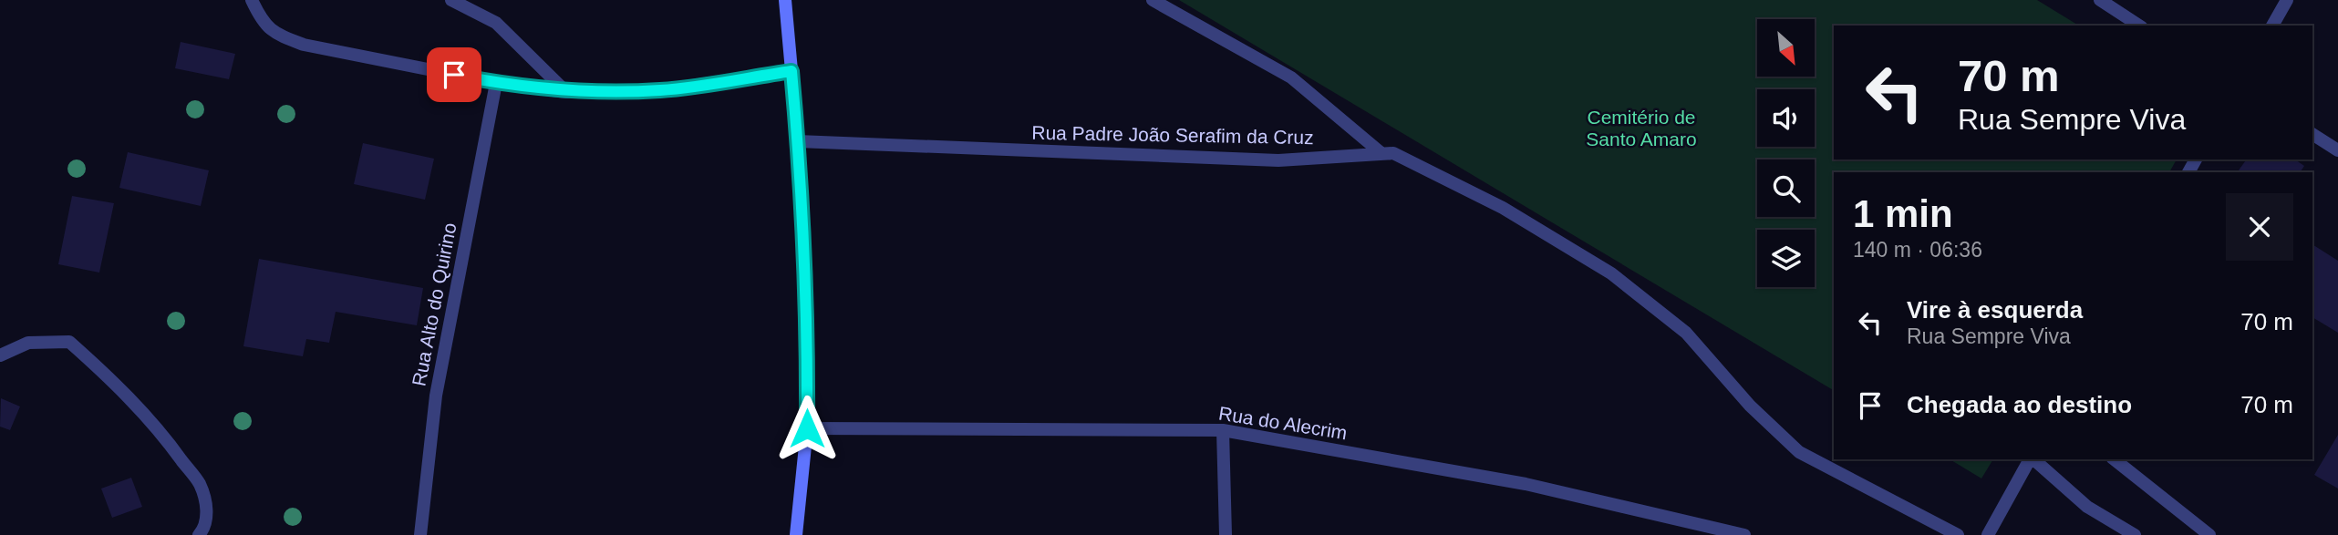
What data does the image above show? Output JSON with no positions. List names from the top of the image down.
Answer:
{
  "streets": {
    "street": ["Rua Padre João Serafim da Cruz", "Rua Alto do Quirino", "Rua do Alecrim"]
  },
  "parks": ["Cemitério de Santo Amaro"],
  "north": "bottom right",
  "page": {
    "turn": ["70 m", "Rua Sempre Viva"],
    "heading": ["1 min", "140 m · 06:36"],
    "list": [
      {
        "name": "Vire à esquerda",
        "note": "Rua Sempre Viva",
        "value": "70 m"
      },
      {
        "name": "Chegada ao destino",
        "value": "70 m"
      }
    ]
  }
}
